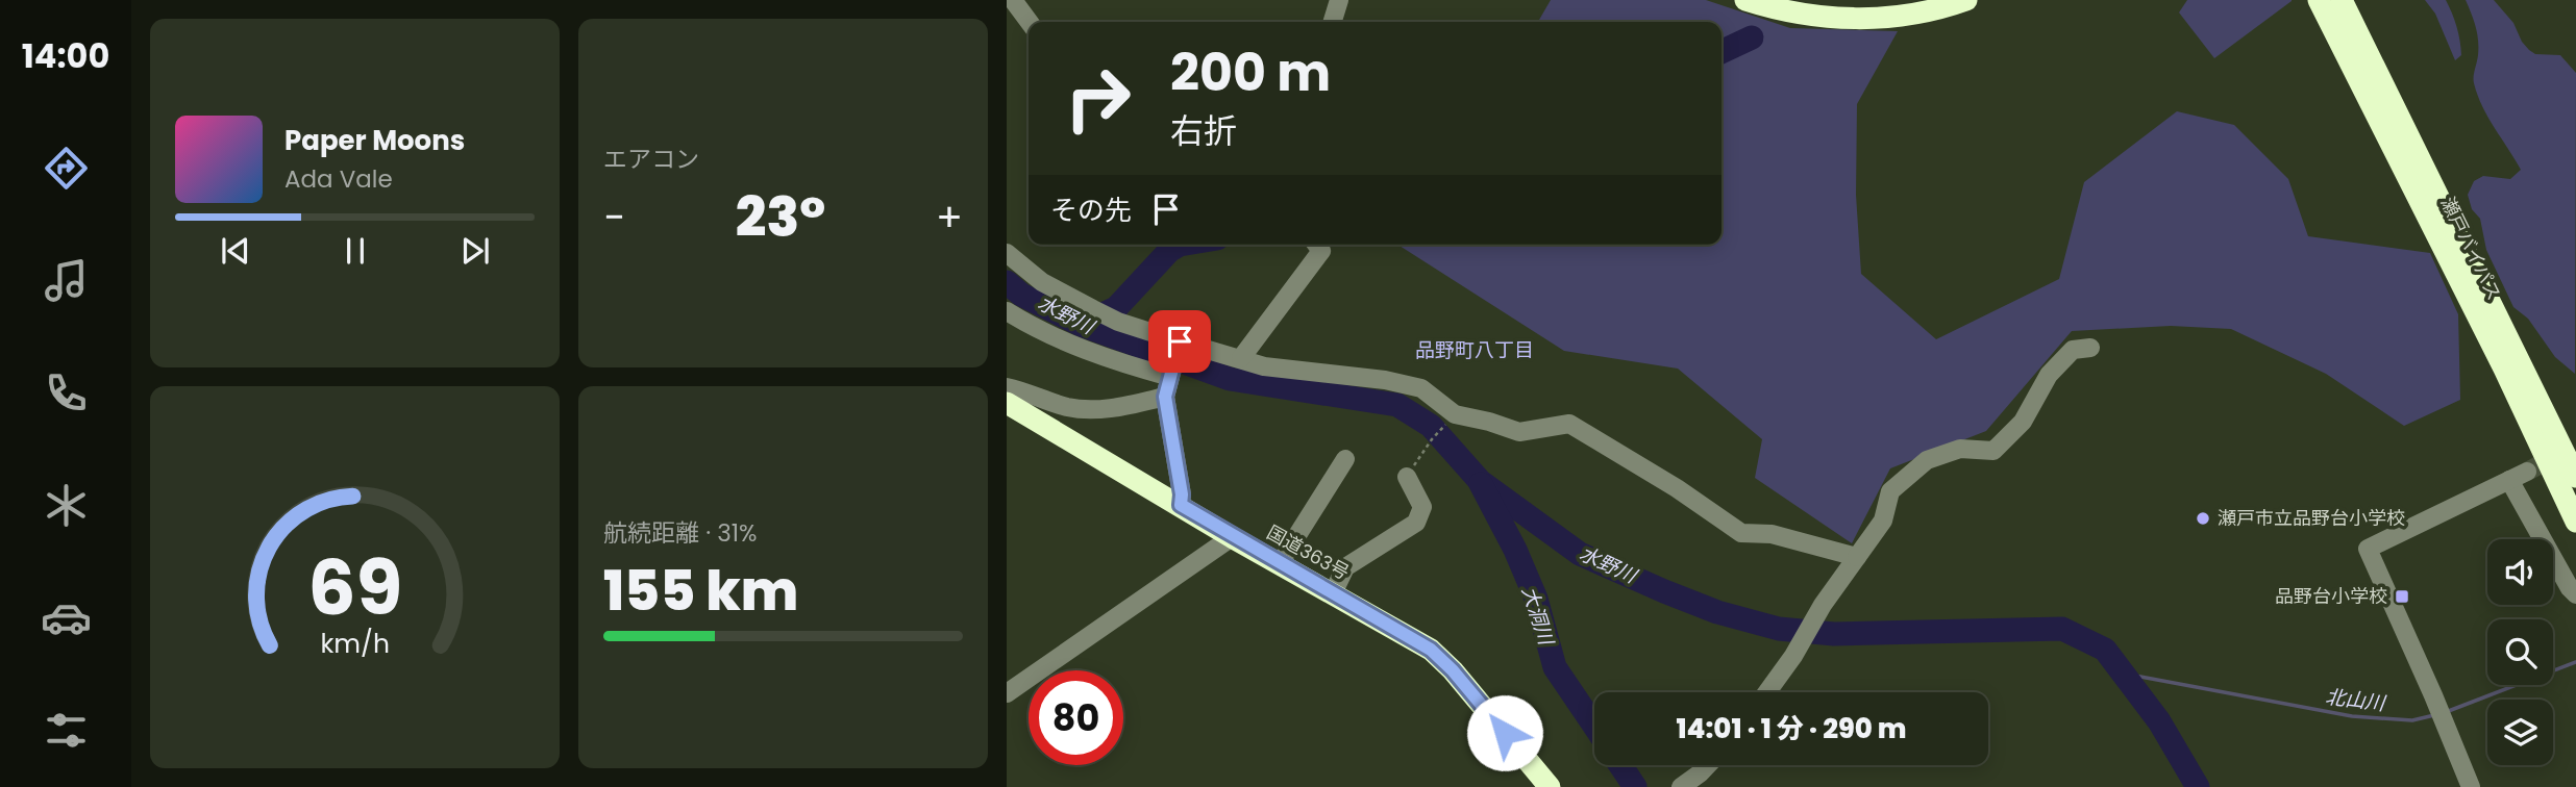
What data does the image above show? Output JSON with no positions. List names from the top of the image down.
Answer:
{
  "streets": {
    "highway": ["瀬戸バイパス", "国道363号"]
  },
  "districts": ["品野町八丁目"],
  "water": ["水野川", "大洞川", "北山川"],
  "places": {
    "other": ["瀬戸市立品野台小学校"],
    "transit": ["品野台小学校"]
  },
  "page": {
    "tabs": "14:00",
    "tile": [
      "エアコン",
      ["航続距離 · 31%", "155 km"]
    ],
    "turn": ["200 m", "右折"],
    "song": ["Paper Moons", "Ada Vale"],
    "then": "その先",
    "heat": ["−", "23°", "+"],
    "limit": "80",
    "trip": "14:01 · 1 分 · 290 m",
    "gauge": ["69", "km/h"]
  }
}
